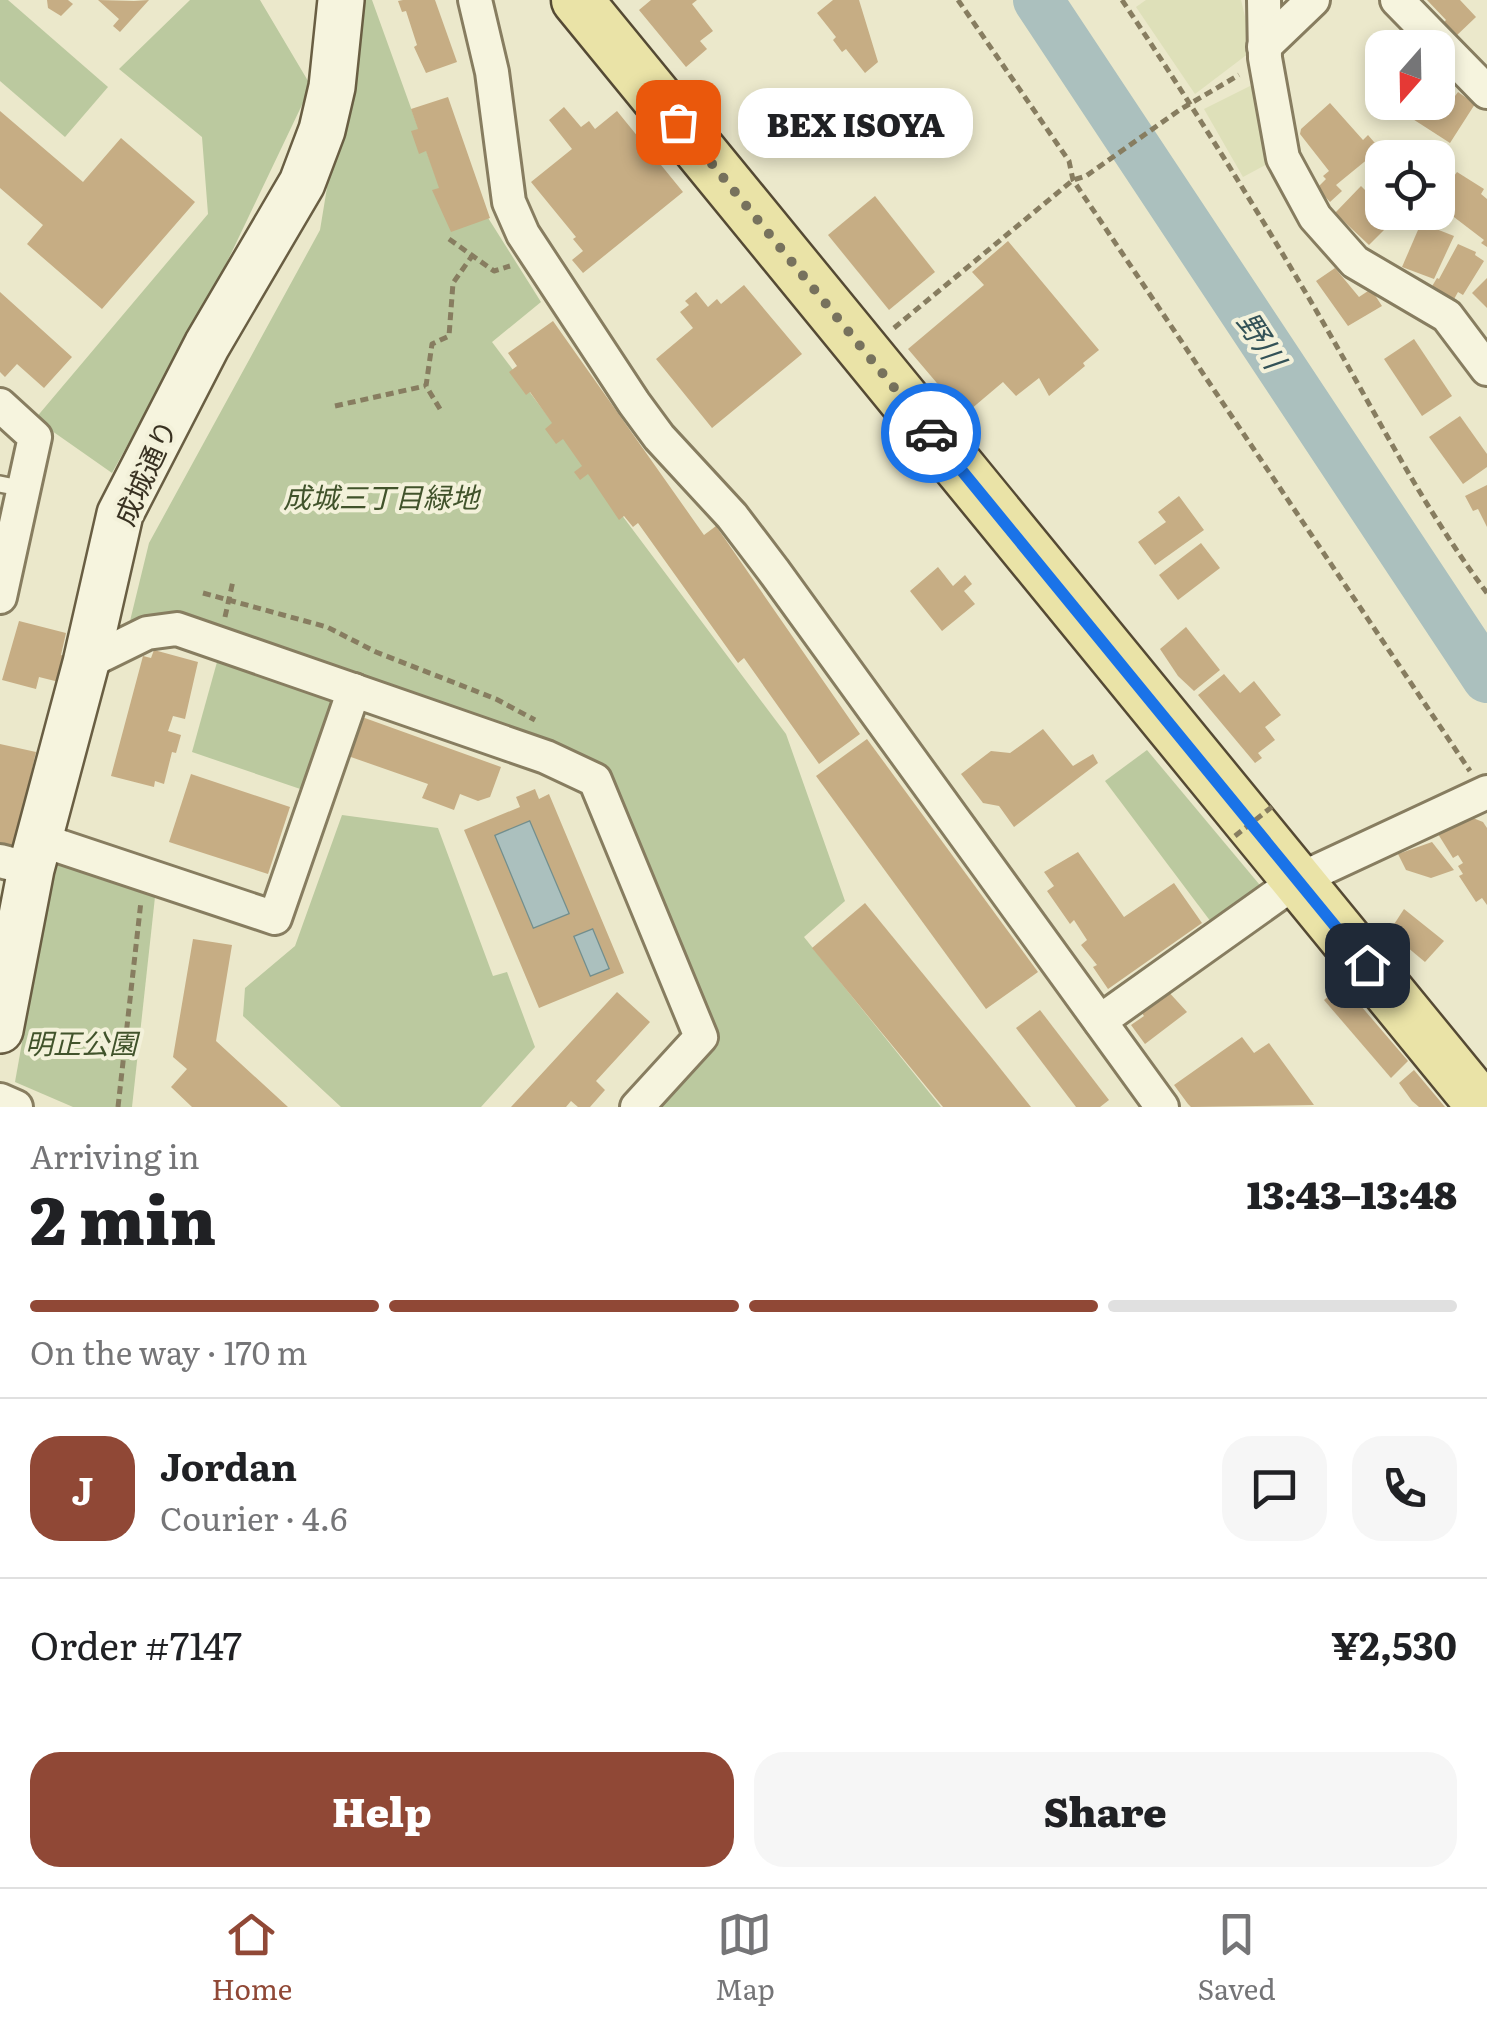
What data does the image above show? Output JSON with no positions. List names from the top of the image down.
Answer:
{
  "streets": {
    "street": ["成城通り"]
  },
  "water": ["野川"],
  "parks": ["成城三丁目緑地", "明正公園"],
  "places": ["BEX ISOYA"],
  "north": "bottom",
  "page": {
    "bubble": "BEX ISOYA",
    "heading": ["2 min", "Arriving in", "13:43–13:48"],
    "panel": [
      "Jordan",
      "Courier · 4.6",
      "Order #7147",
      "¥2,530"
    ],
    "bar": "On the way · 170 m",
    "round": "J",
    "buttons": ["Help", "Share"],
    "tabs": ["Home", "Map", "Saved"]
  }
}
